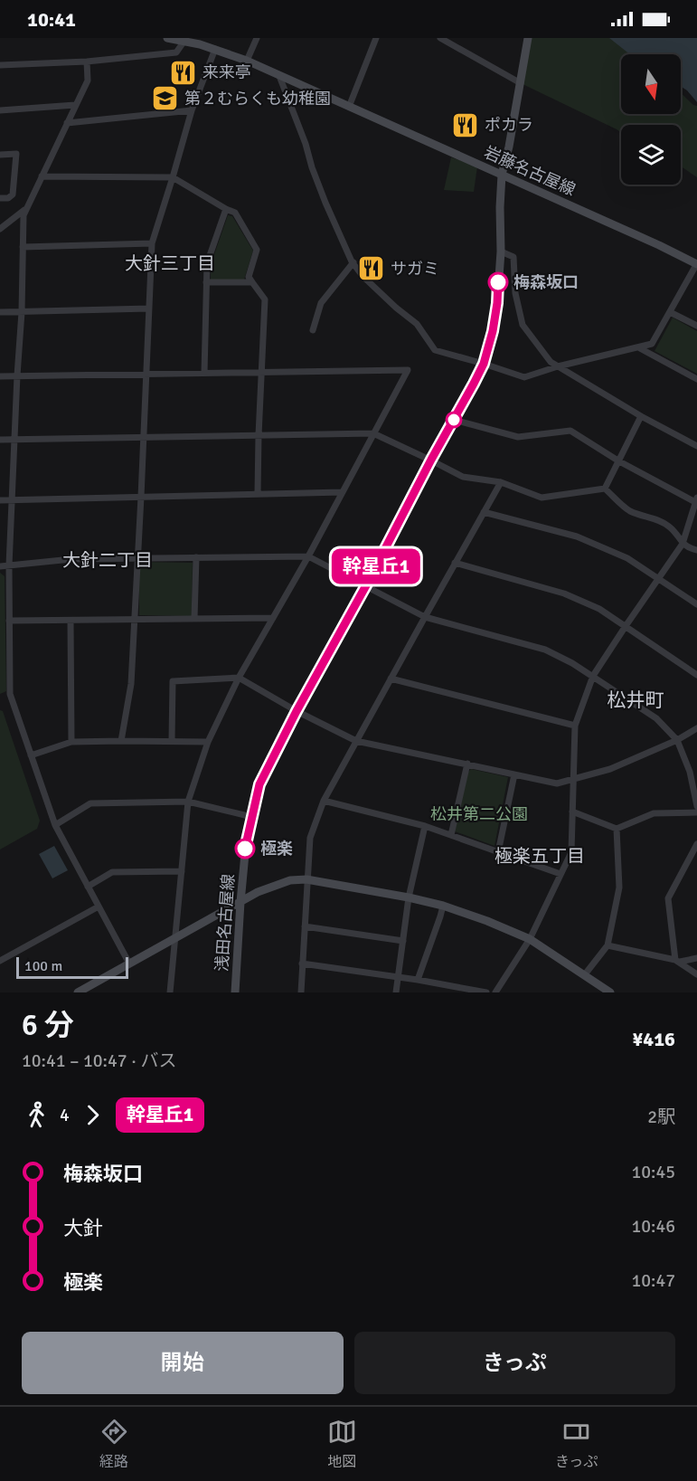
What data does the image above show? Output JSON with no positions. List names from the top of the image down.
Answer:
{
  "streets": {
    "main road": ["岩藤名古屋線", "浅田名古屋線"]
  },
  "crossings": [
    ["岩藤名古屋線", "浅田名古屋線"]
  ],
  "districts": [
    "大針三丁目",
    "大針二丁目",
    "松井町",
    "極楽五丁目"
  ],
  "parks": ["松井第二公園"],
  "places": {
    "restaurant": ["来来亭", "ポカラ", "サガミ"],
    "school or university": ["第２むらくも幼稚園"],
    "other": ["梅森坂口", "極楽"]
  },
  "lines": ["bus line 幹星丘1"],
  "scale_bar": "100 m",
  "north": "bottom",
  "page": {
    "status": "10:41",
    "on_map": "幹星丘1",
    "scale": "100 m",
    "heading": ["6 分", "10:41 – 10:47 · バス", "¥416"],
    "legs": ["4", "幹星丘1", "2駅"],
    "list": [
      {
        "name": "梅森坂口",
        "value": "10:45"
      },
      {
        "name": "大針",
        "value": "10:46"
      },
      {
        "name": "極楽",
        "value": "10:47"
      }
    ],
    "buttons": ["開始", "きっぷ"],
    "tabs": ["経路", "地図", "きっぷ"]
  }
}
